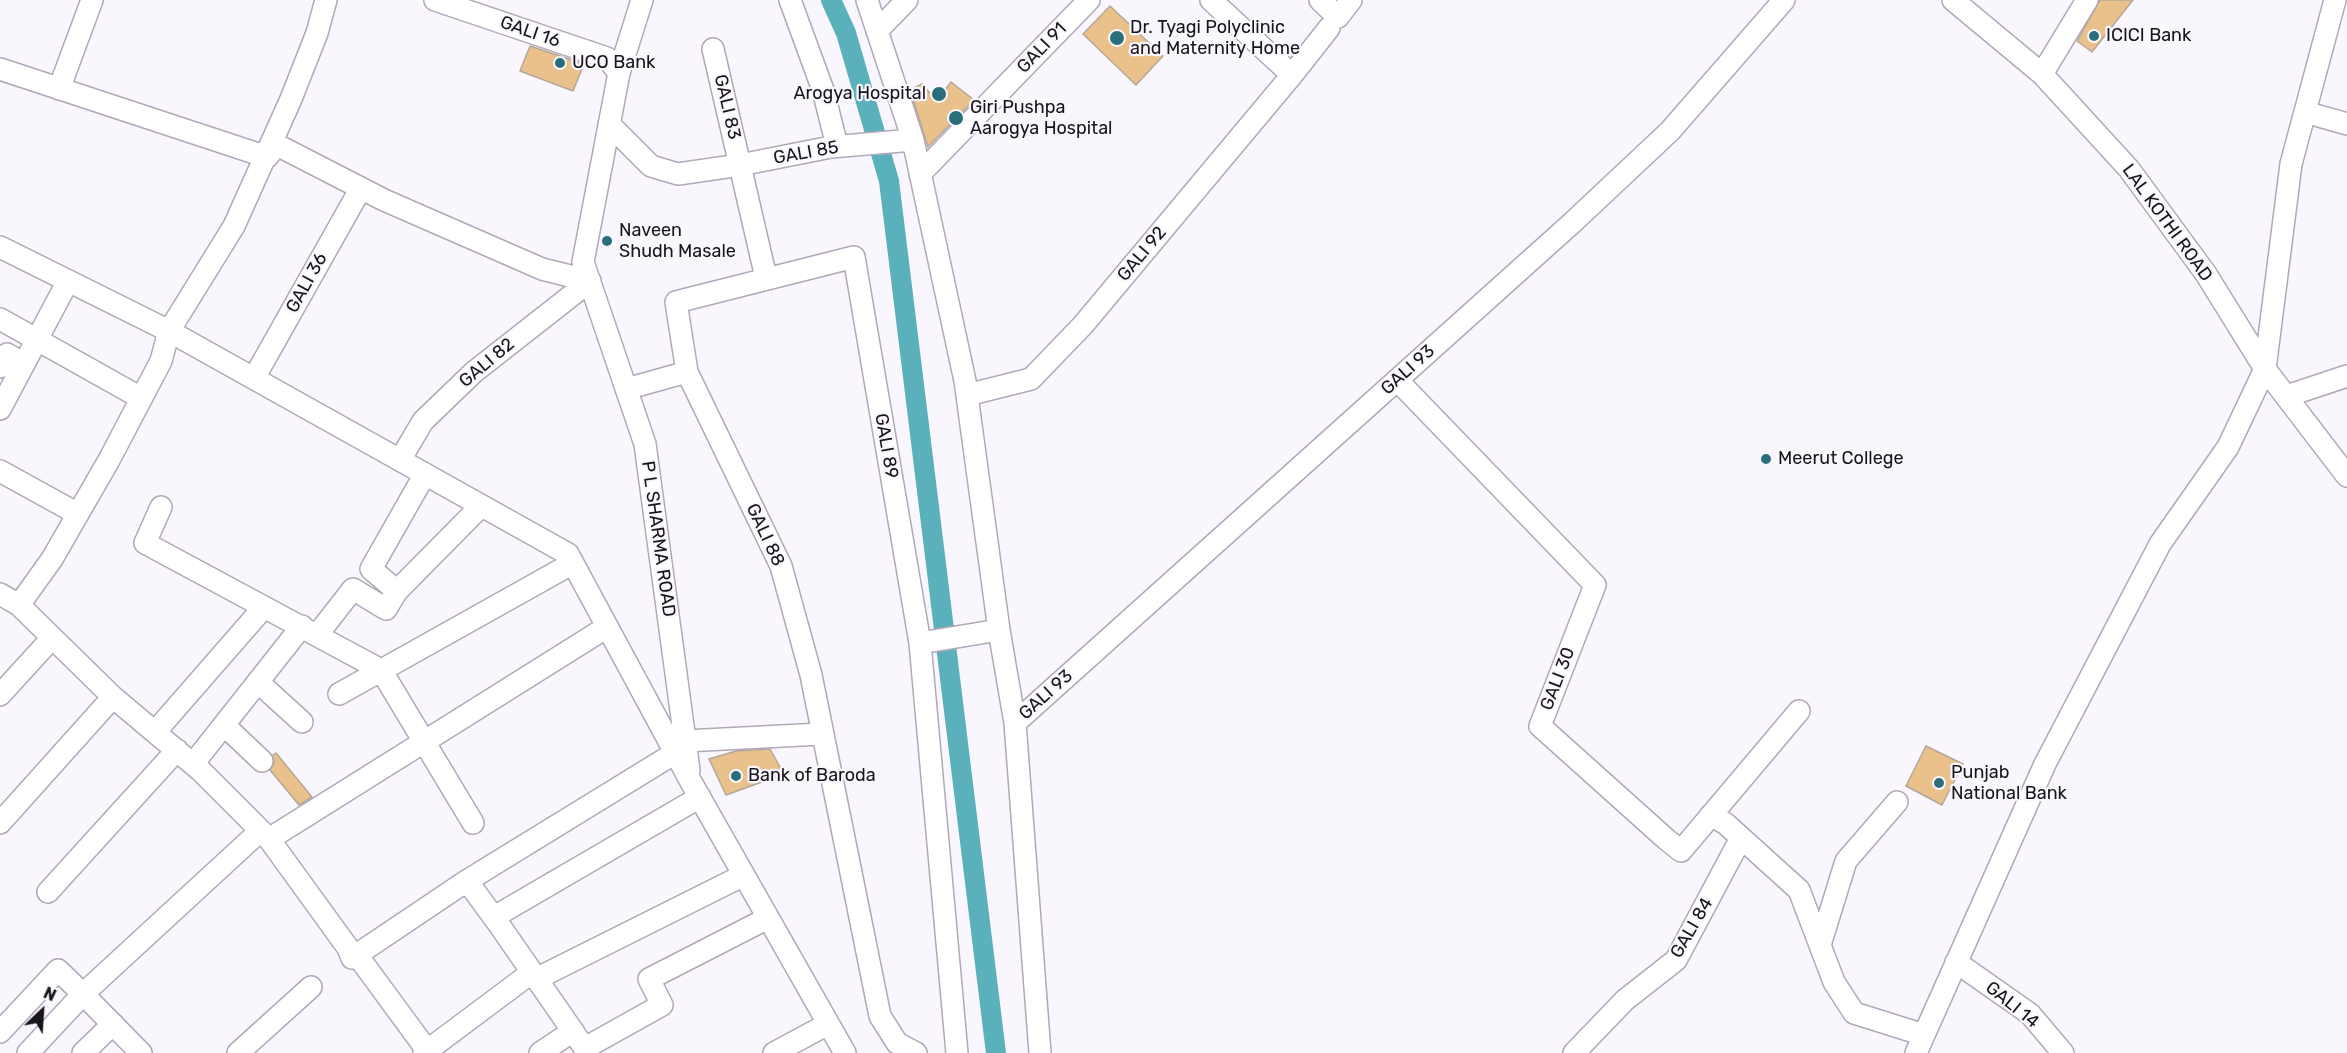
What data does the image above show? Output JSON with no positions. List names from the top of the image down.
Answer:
{
  "streets": {
    "street": [
      "GALI 16",
      "GALI 91",
      "GALI 83",
      "GALI 85",
      "LAL KOTHI ROAD",
      "GALI 92",
      "GALI 36",
      "GALI 82",
      "GALI 93",
      "GALI 89",
      "GALI 88",
      "P L SHARMA ROAD",
      "GALI 30",
      "GALI 84",
      "GALI 14"
    ]
  },
  "crossings": [
    ["GALI 16", "P L SHARMA ROAD"],
    ["GALI 83", "GALI 85"],
    ["GALI 83", "GALI 89"],
    ["GALI 83", "GALI 88"],
    ["GALI 85", "P L SHARMA ROAD"],
    ["GALI 82", "P L SHARMA ROAD"],
    ["GALI 93", "GALI 30"],
    ["GALI 89", "GALI 88"]
  ],
  "places": [
    "ICICI Bank",
    "Dr. Tyagi Polyclinic and Maternity Home",
    "UCO Bank",
    "Arogya Hospital",
    "Giri Pushpa Aarogya Hospital",
    "Naveen Shudh Masale",
    "Meerut College",
    "Bank of Baroda",
    "Punjab National Bank"
  ],
  "north": "top right"
}
